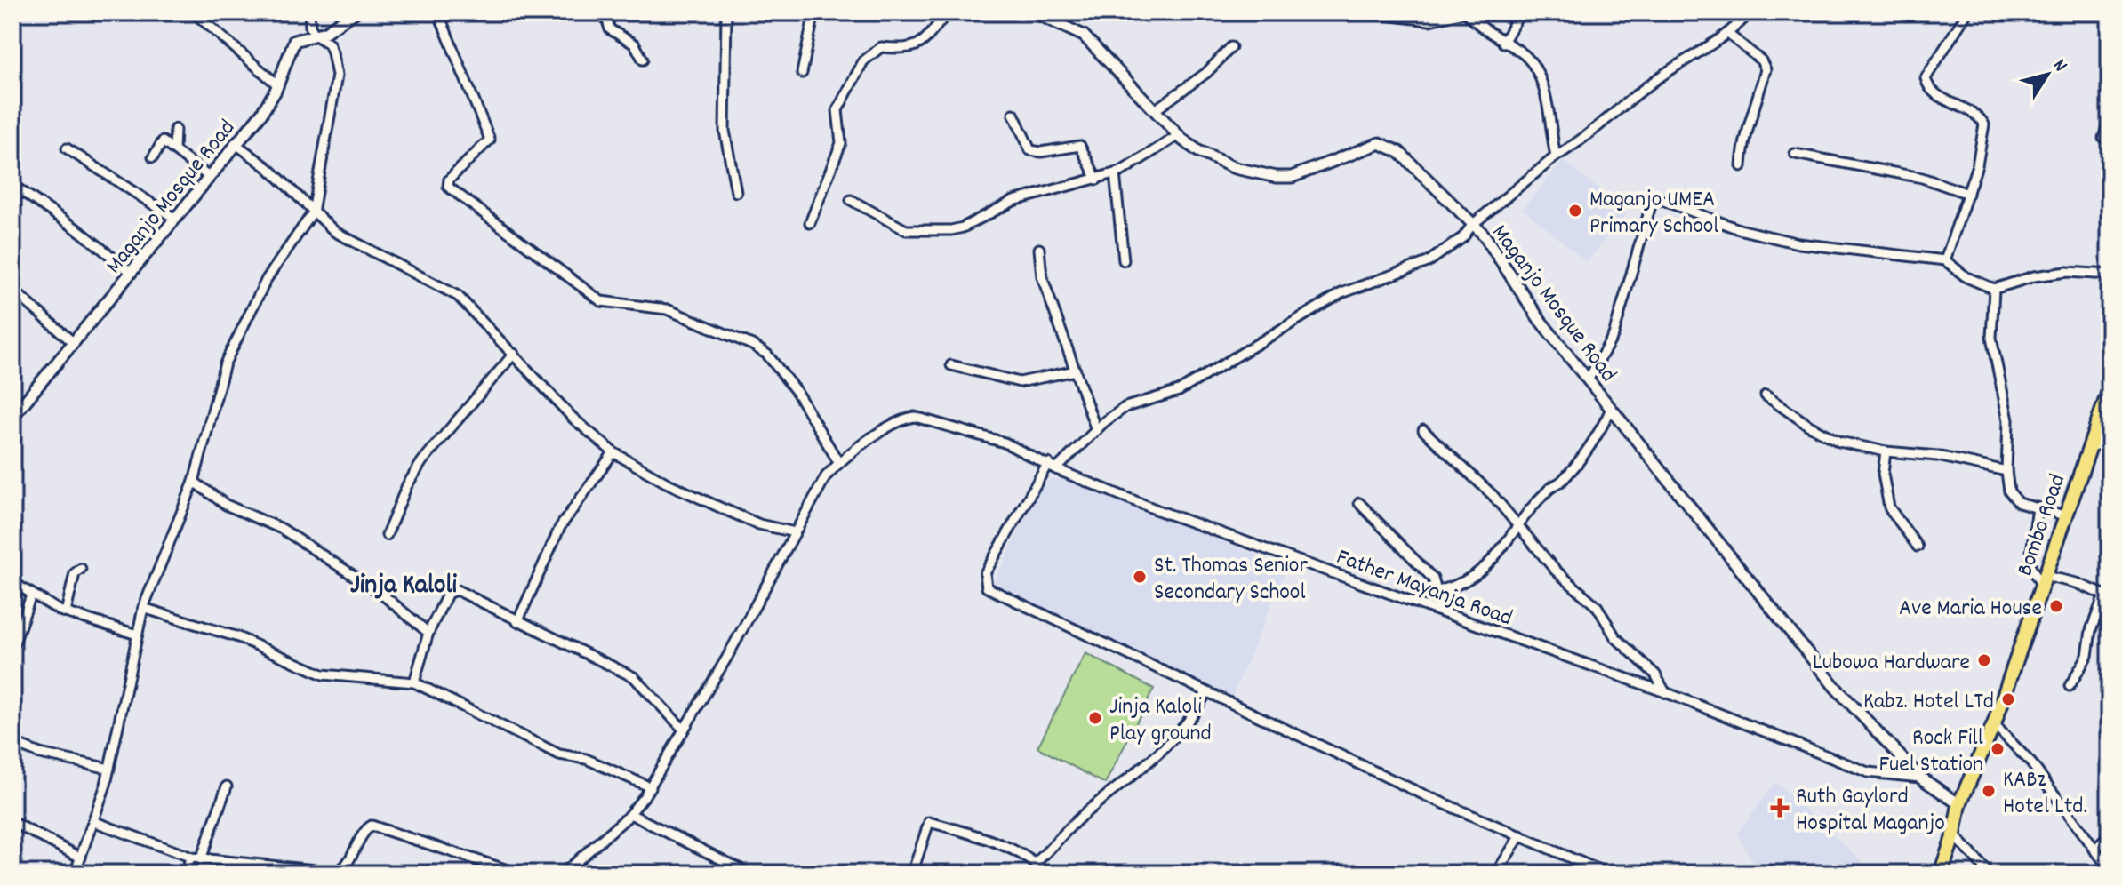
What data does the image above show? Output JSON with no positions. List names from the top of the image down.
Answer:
{
  "streets": {
    "main road": ["Bombo Road"],
    "street": ["Maganjo Mosque Road", "Father Mayanja Road"]
  },
  "crossings": [
    ["Maganjo Mosque Road", "Bombo Road"],
    ["Maganjo Mosque Road", "Father Mayanja Road"]
  ],
  "districts": ["Jinja Kaloli"],
  "places": {
    "other": [
      "Maganjo UMEA Primary School",
      "St. Thomas Senior Secondary School",
      "Ave Maria House",
      "Lubowa Hardware",
      "Kabz. Hotel LTd",
      "Jinja Kaloli Play ground",
      "Rock Fill Fuel Station",
      "KABz Hotel Ltd."
    ],
    "health": ["Ruth Gaylord Hospital Maganjo"]
  },
  "north": "top right"
}
